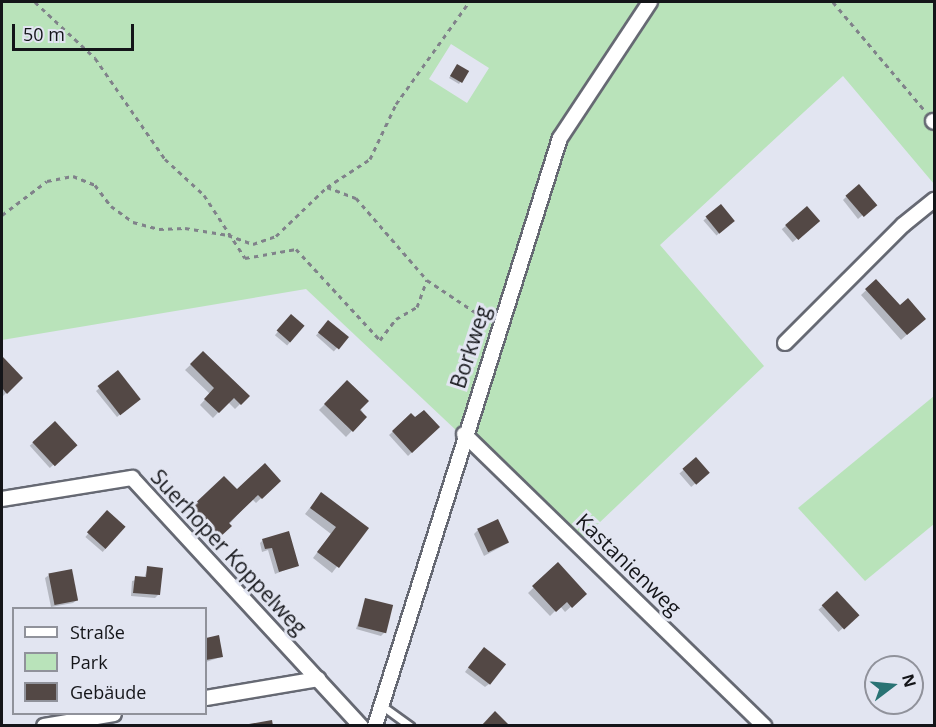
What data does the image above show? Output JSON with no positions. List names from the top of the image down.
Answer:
{
  "streets": {
    "street": ["Borkweg", "Suerhoper Koppelweg", "Kastanienweg"]
  },
  "crossings": [
    ["Borkweg", "Kastanienweg"]
  ],
  "legend": ["Straße", "Park", "Gebäude"],
  "scale_bar": "50 m",
  "north": "right"
}
